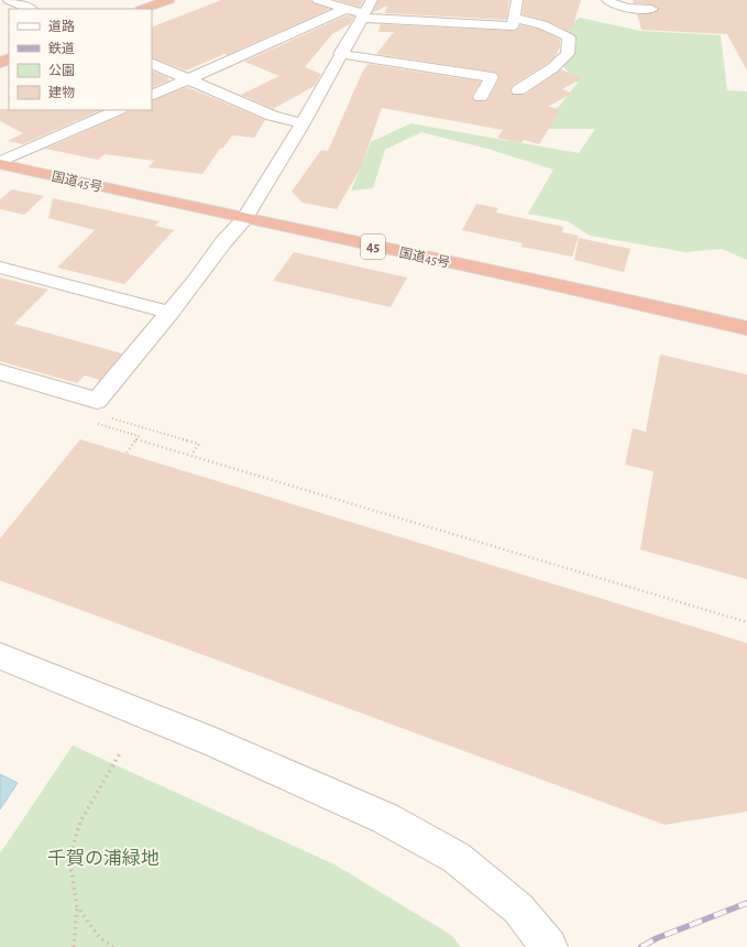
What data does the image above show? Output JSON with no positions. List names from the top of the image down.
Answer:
{
  "streets": {
    "highway": ["国道45号", "45"]
  },
  "parks": ["千賀の浦緑地"],
  "legend": [
    "道路",
    "鉄道",
    "公園",
    "建物"
  ]
}
